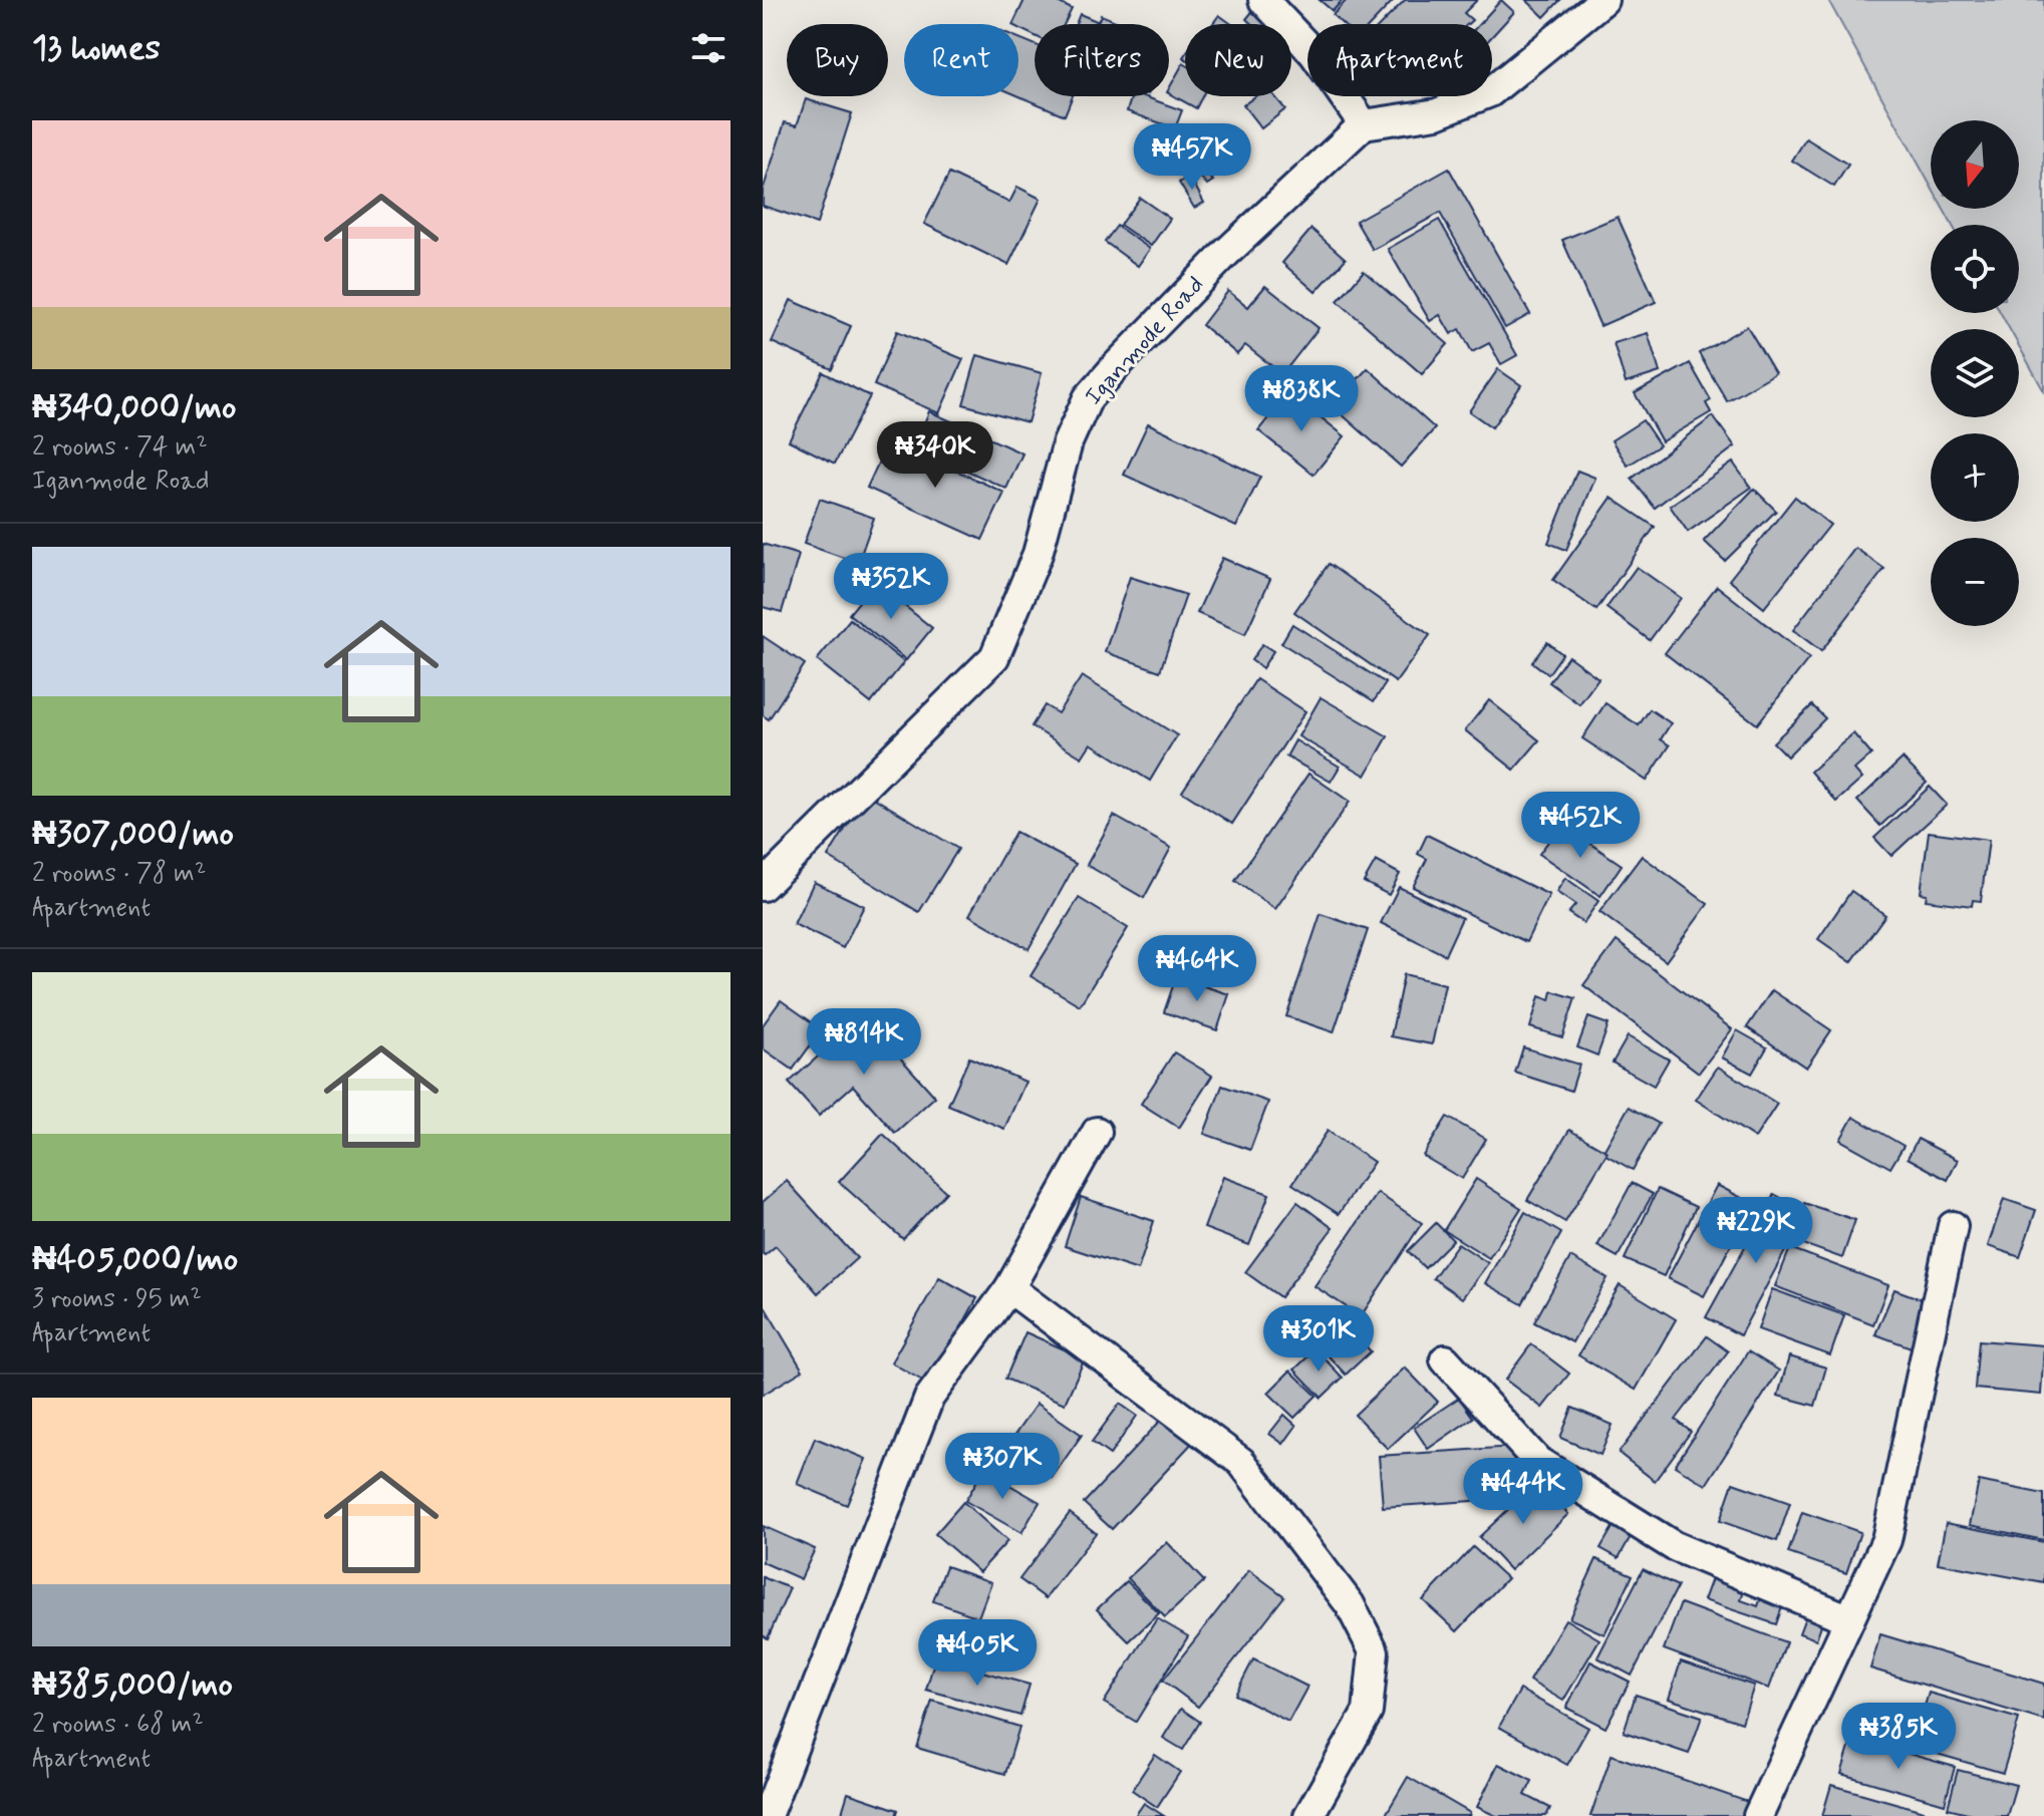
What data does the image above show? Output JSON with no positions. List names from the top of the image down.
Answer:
{
  "streets": {
    "street": ["Iganmode Road"]
  },
  "north": "bottom",
  "page": {
    "heading": "13 homes",
    "chip": [
      "Buy",
      "Rent",
      "Filters",
      "New",
      "Apartment"
    ],
    "list": [
      {
        "name": "₦340,000/mo",
        "note": "2 rooms · 74 m² · Iganmode Road"
      },
      {
        "name": "₦307,000/mo",
        "note": "2 rooms · 78 m² · Apartment"
      },
      {
        "name": "₦405,000/mo",
        "note": "3 rooms · 95 m² · Apartment"
      },
      {
        "name": "₦385,000/mo",
        "note": "2 rooms · 68 m² · Apartment"
      }
    ],
    "map_buttons": ["+", "−"],
    "price": [
      "₦457K",
      "₦838K",
      "₦340K",
      "₦352K",
      "₦452K",
      "₦464K",
      "₦814K",
      "₦229K",
      "₦301K",
      "₦307K",
      "₦444K",
      "₦405K",
      "₦385K"
    ]
  }
}
